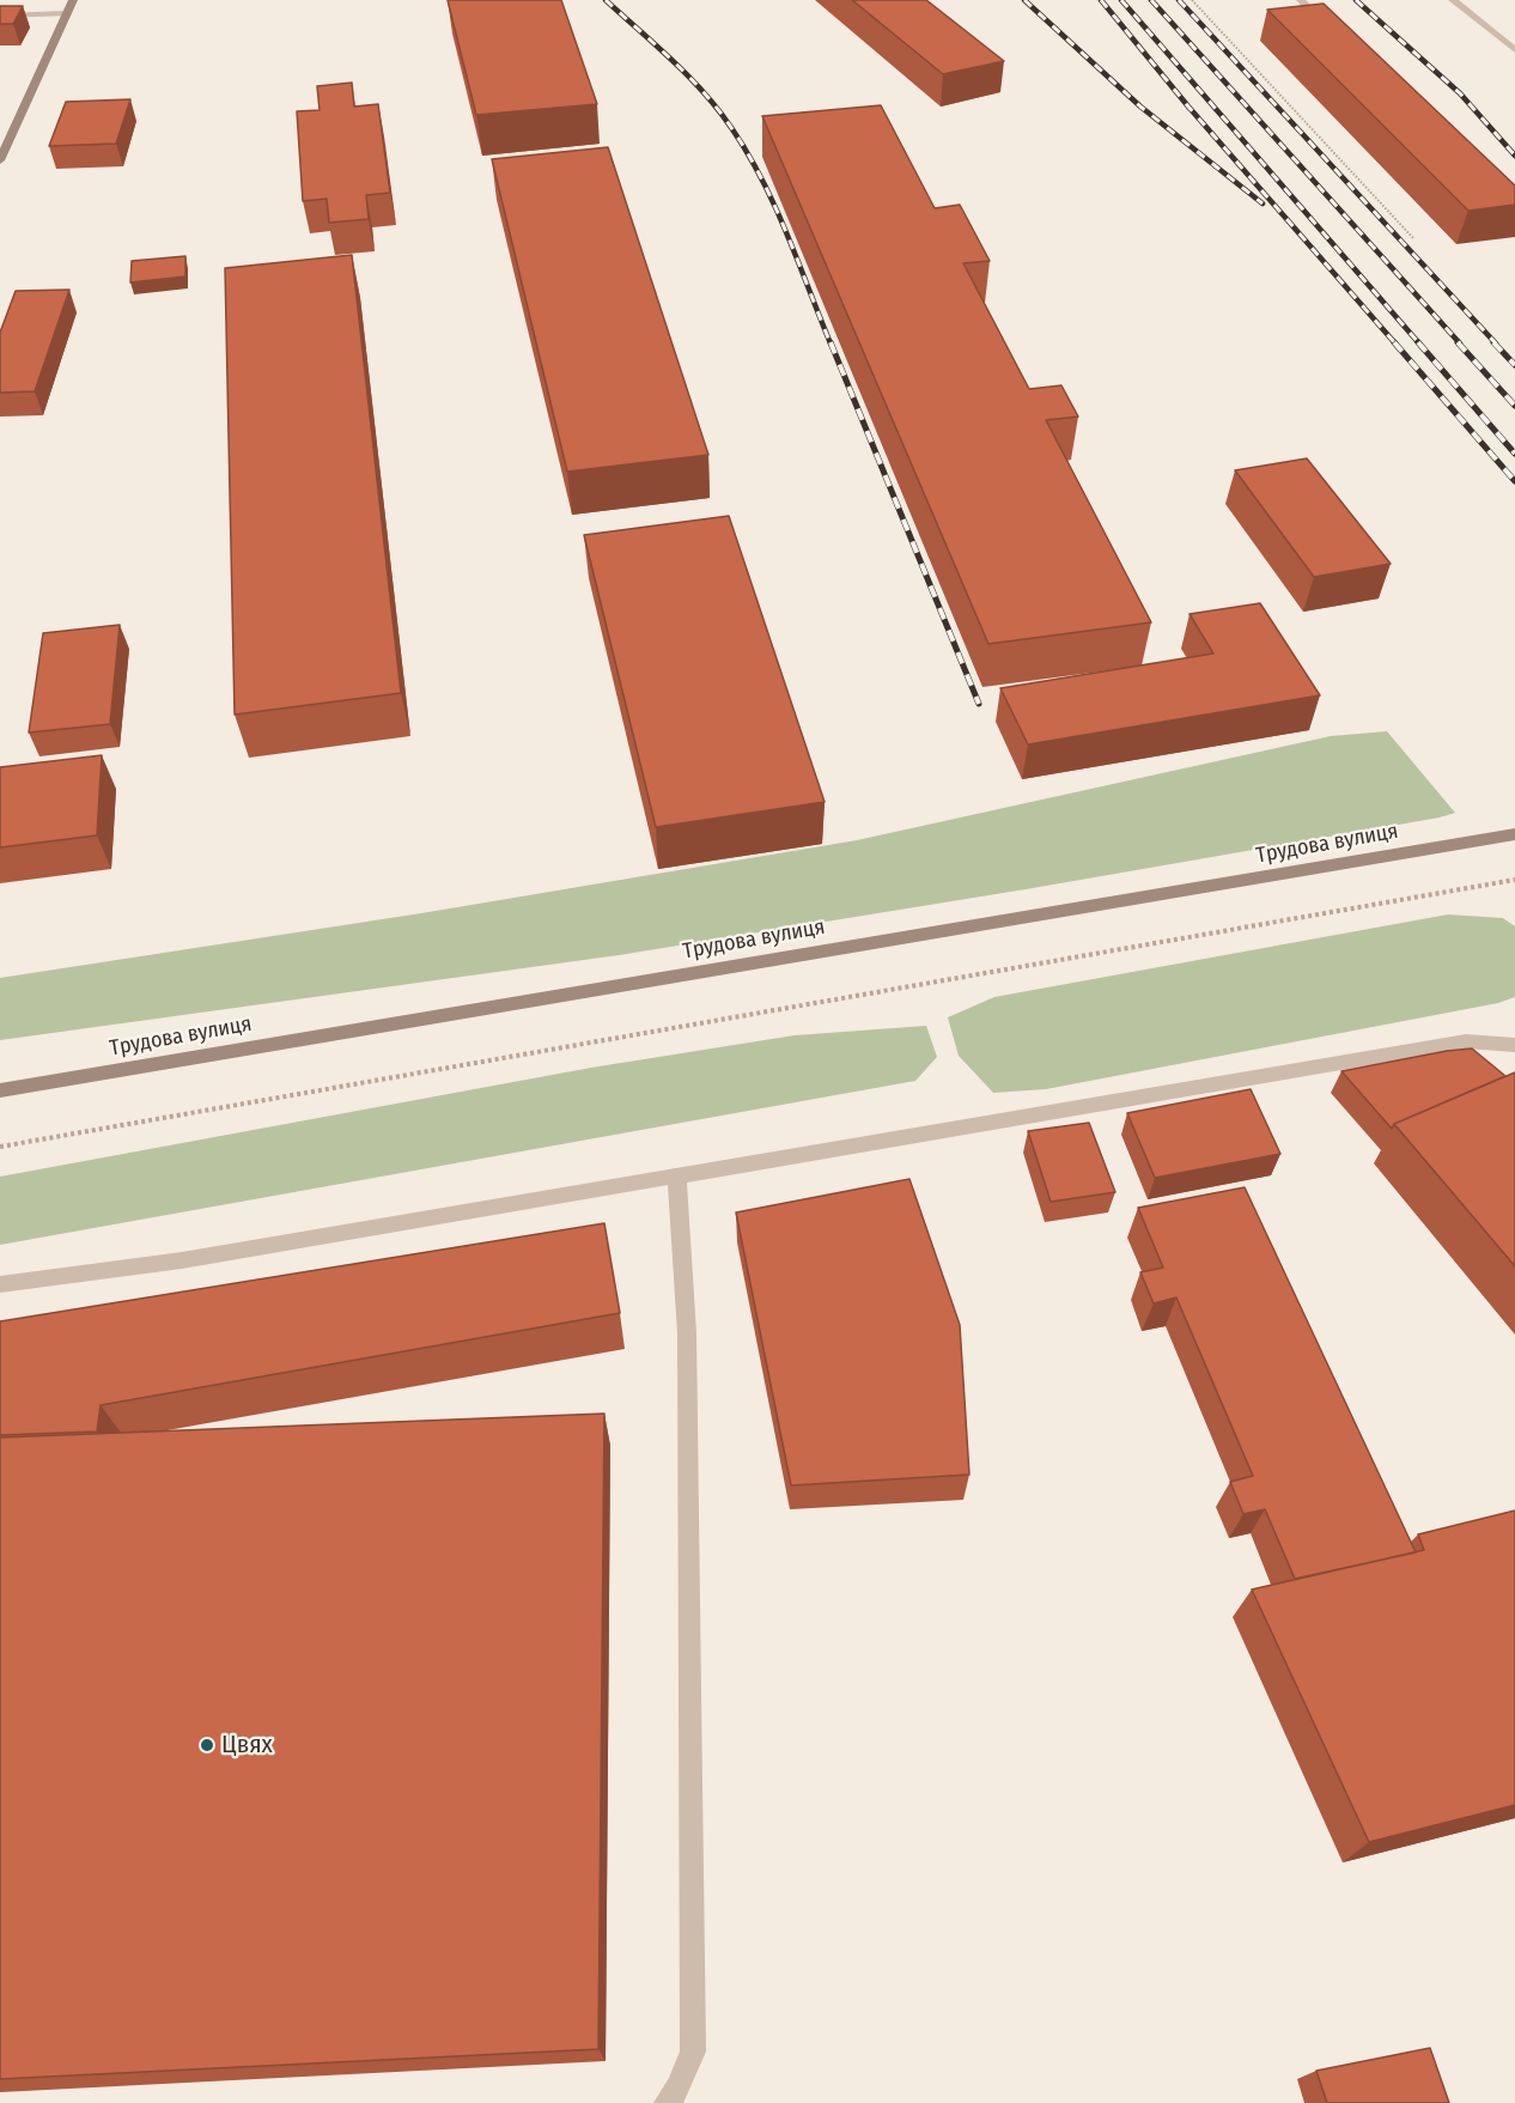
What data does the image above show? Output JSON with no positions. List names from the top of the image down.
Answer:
{
  "streets": {
    "main road": ["Трудова вулиця"]
  },
  "places": ["Цвях"]
}
